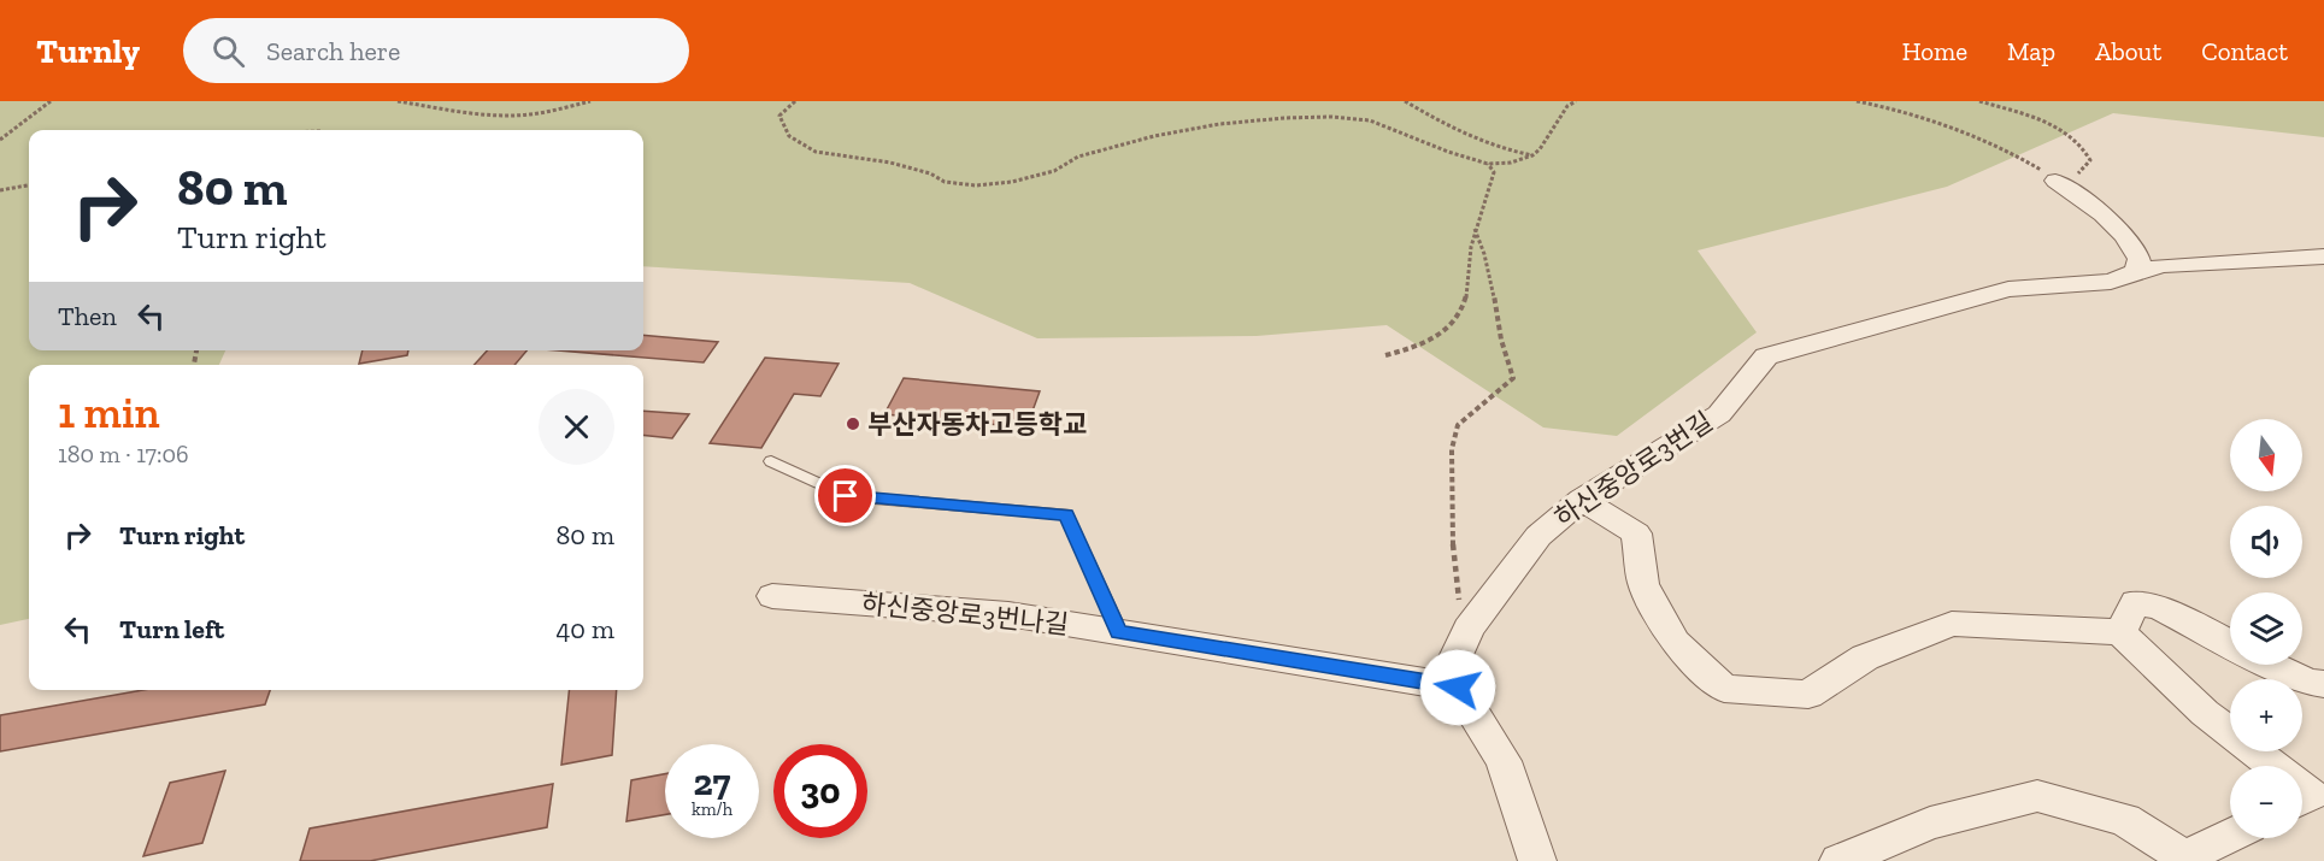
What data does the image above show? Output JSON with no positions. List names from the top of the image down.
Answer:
{
  "streets": {
    "street": ["하신중앙로3번길", "하신중앙로3번나길"]
  },
  "crossings": [
    ["하신중앙로3번길", "하신중앙로3번나길"]
  ],
  "places": ["부산자동차고등학교"],
  "north": "bottom",
  "page": {
    "header": "Turnly",
    "search": "Search here",
    "nav": [
      "Home",
      "Map",
      "About",
      "Contact"
    ],
    "turn": ["80 m", "Turn right"],
    "then": "Then",
    "heading": ["1 min", "180 m · 17:06"],
    "map_buttons": ["+", "−"],
    "list": [
      {
        "name": "Turn right",
        "value": "80 m"
      },
      {
        "name": "Turn left",
        "value": "40 m"
      }
    ],
    "speed": "27 km/h",
    "limit": "30"
  }
}
